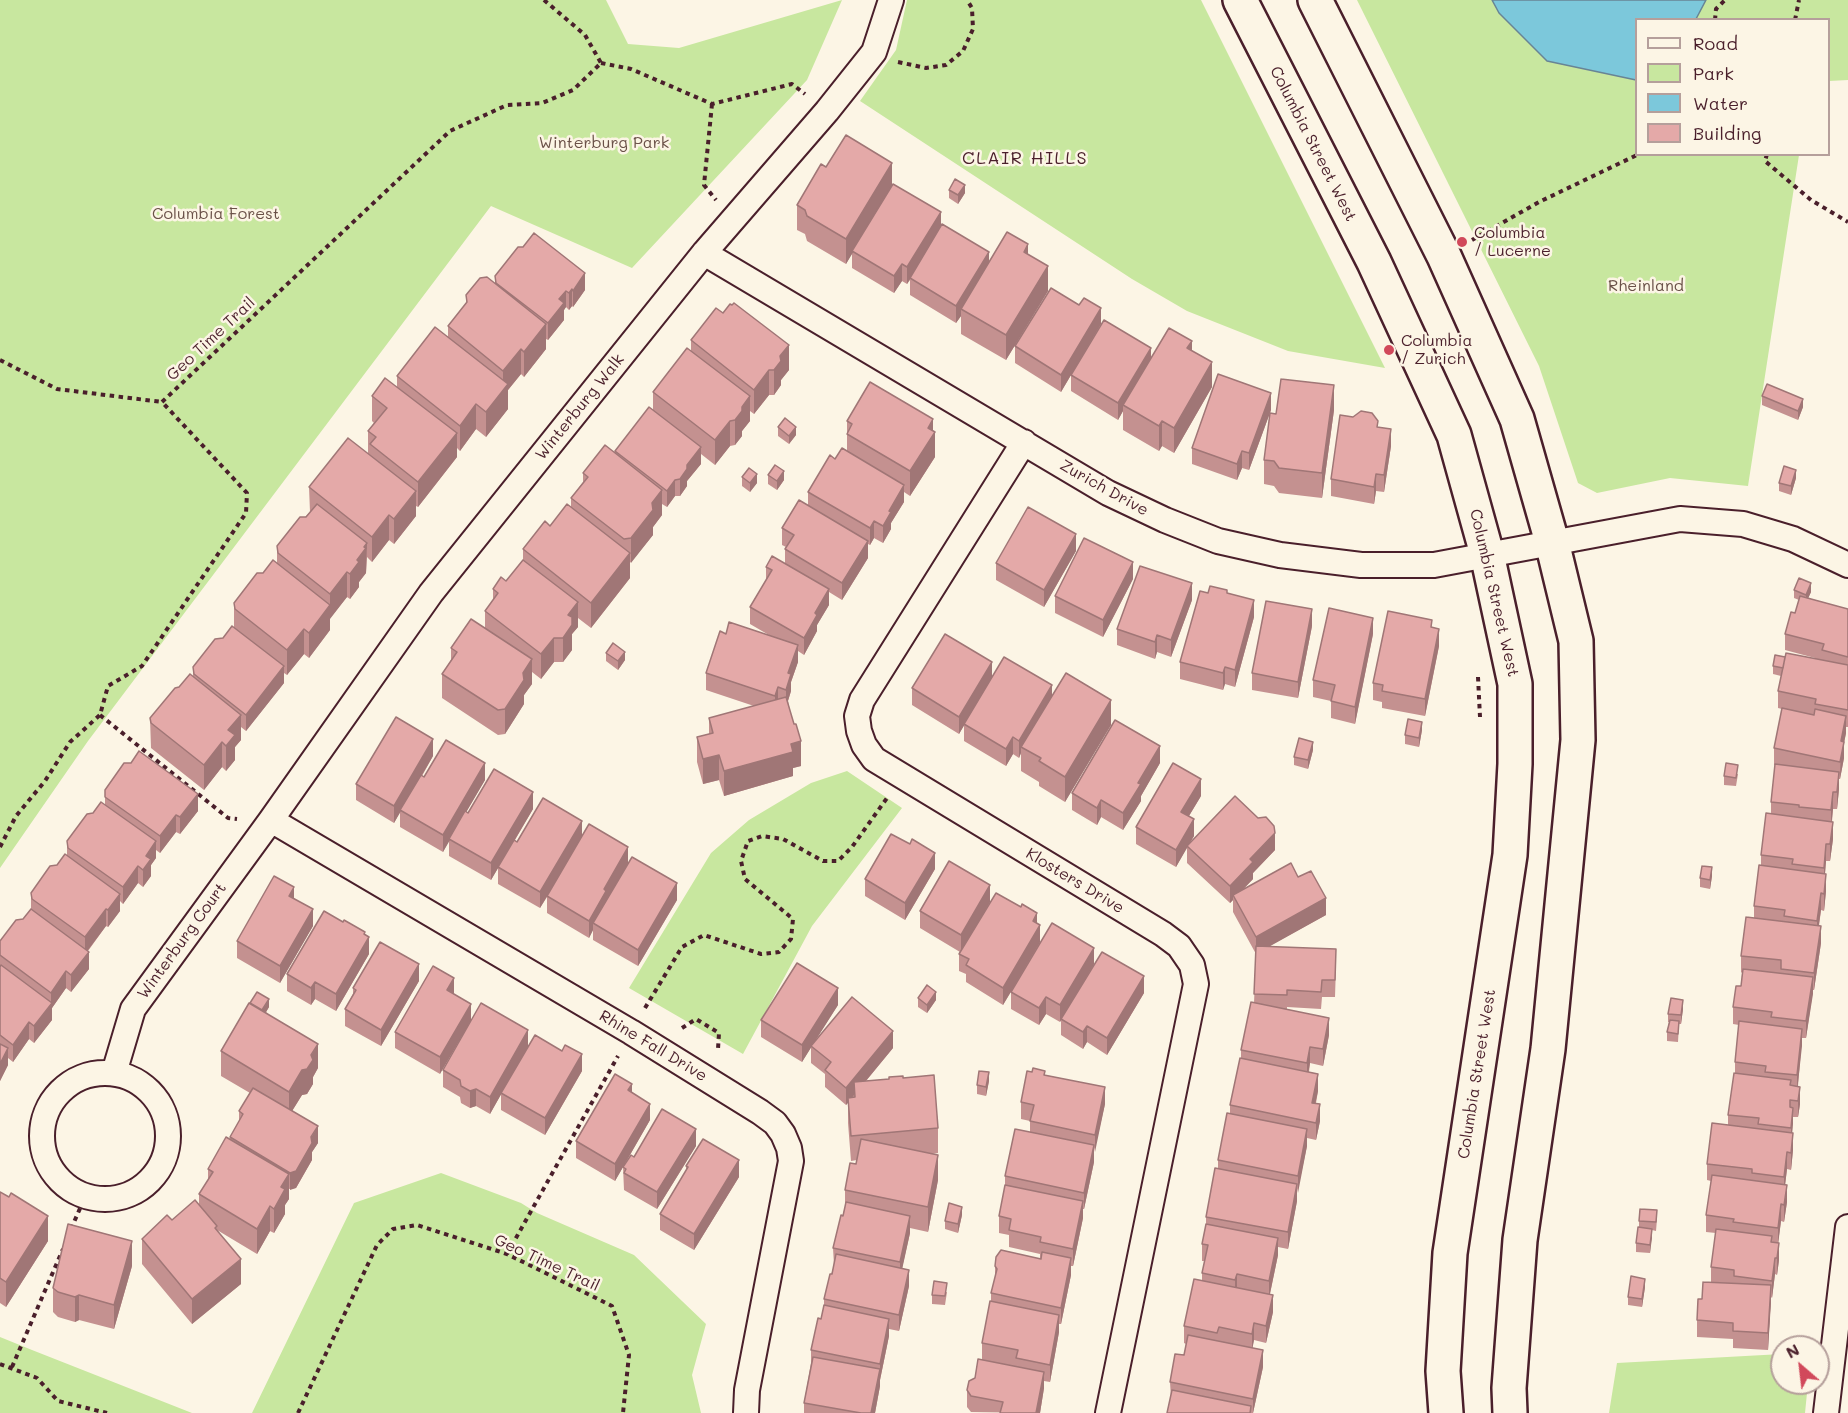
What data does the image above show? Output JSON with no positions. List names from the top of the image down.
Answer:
{
  "streets": {
    "main road": ["Columbia Street West"],
    "street": [
      "Winterburg Walk",
      "Zurich Drive",
      "Klosters Drive",
      "Winterburg Court",
      "Rhine Fall Drive"
    ],
    "path": ["Geo Time Trail"]
  },
  "crossings": [
    ["Columbia Street West", "Zurich Drive"],
    ["Winterburg Walk", "Zurich Drive"],
    ["Winterburg Walk", "Winterburg Court"],
    ["Winterburg Walk", "Rhine Fall Drive"],
    ["Zurich Drive", "Klosters Drive"],
    ["Winterburg Court", "Rhine Fall Drive"]
  ],
  "districts": ["CLAIR HILLS"],
  "parks": ["Winterburg Park", "Columbia Forest", "Rheinland"],
  "places": ["Columbia / Lucerne", "Columbia / Zurich"],
  "legend": [
    "Road",
    "Park",
    "Water",
    "Building"
  ],
  "north": "top left"
}
